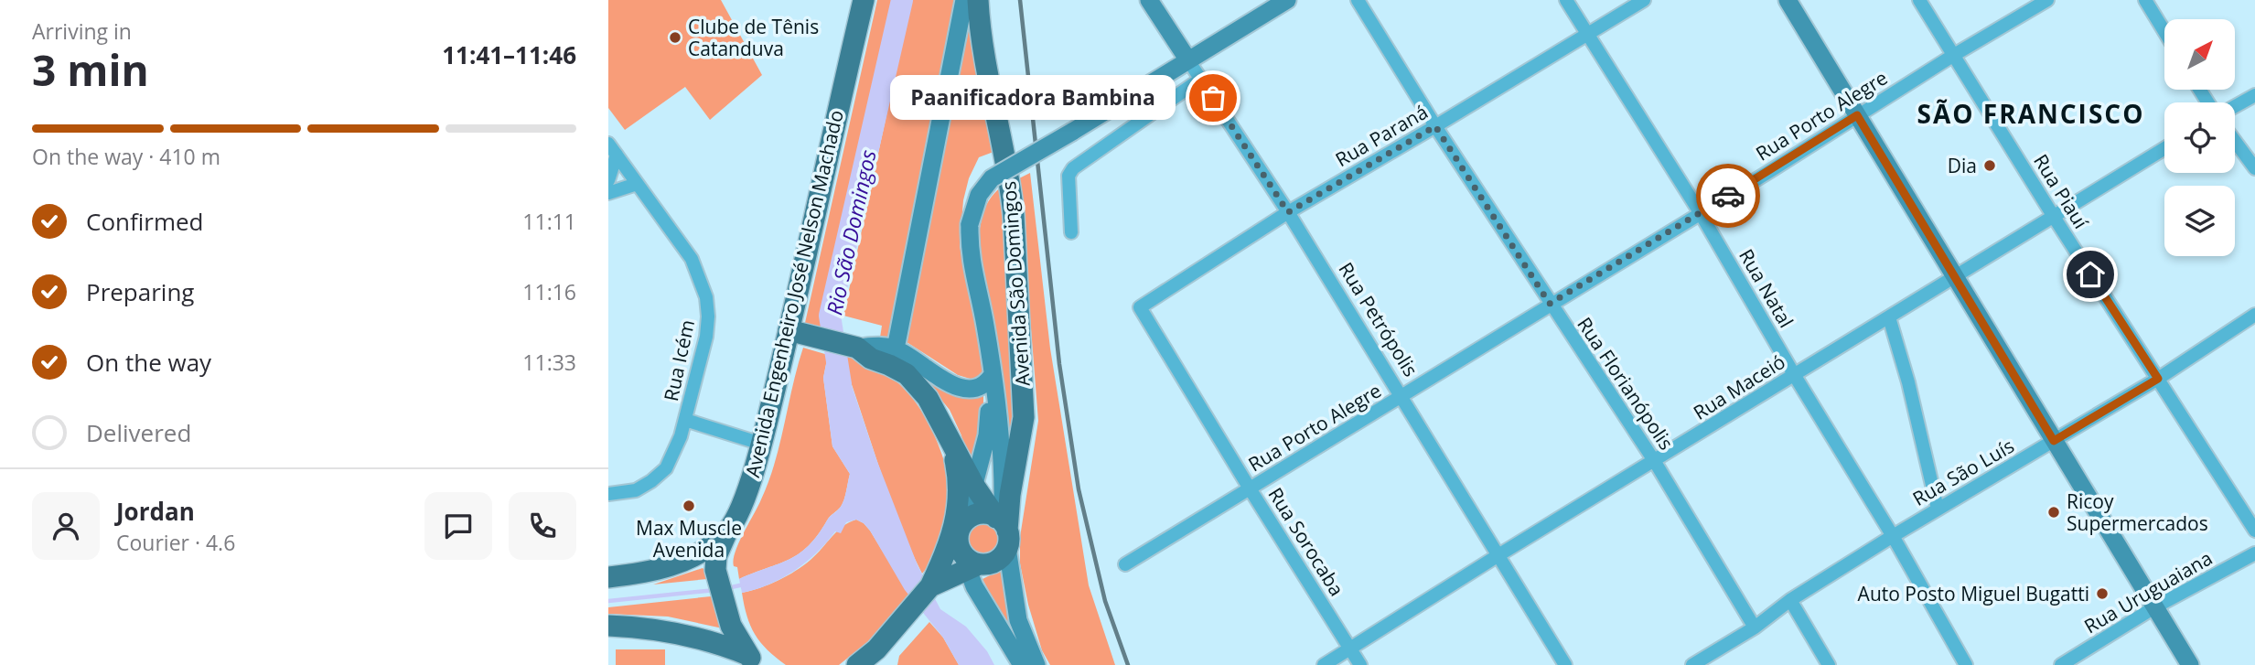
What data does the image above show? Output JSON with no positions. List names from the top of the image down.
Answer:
{
  "streets": {
    "main road": ["Avenida São Domingos", "Avenida Engenheiro José Nelson Machado", "Rua Petrópolis"],
    "street": [
      "Rua Porto Alegre",
      "Rua Paraná",
      "Rua Piauí",
      "Rua Natal",
      "Rua Icém",
      "Rua Florianópolis",
      "Rua Maceió",
      "Rua São Luís",
      "Rua Sorocaba",
      "Rua Uruguaiana"
    ]
  },
  "crossings": [
    ["Rua Porto Alegre", "Rua Piauí"],
    ["Rua Porto Alegre", "Rua Natal"],
    ["Rua Porto Alegre", "Rua Petrópolis"],
    ["Rua Porto Alegre", "Rua Florianópolis"],
    ["Rua Porto Alegre", "Rua Sorocaba"],
    ["Rua Paraná", "Rua Natal"],
    ["Rua Paraná", "Rua Petrópolis"],
    ["Rua Paraná", "Rua Florianópolis"],
    ["Rua Paraná", "Rua Sorocaba"],
    ["Rua Piauí", "Rua Maceió"],
    ["Rua Piauí", "Rua São Luís"],
    ["Rua Natal", "Rua Maceió"],
    ["Rua Natal", "Rua São Luís"],
    ["Rua Petrópolis", "Rua Maceió"],
    ["Rua Florianópolis", "Rua Maceió"],
    ["Rua Florianópolis", "Rua São Luís"],
    ["Rua Maceió", "Rua Sorocaba"]
  ],
  "districts": ["SÃO FRANCISCO"],
  "water": ["Rio São Domingos"],
  "places": [
    "Clube de Tênis Catanduva",
    "Paanificadora Bambina",
    "Dia",
    "Max Muscle Avenida",
    "Ricoy Supermercados",
    "Auto Posto Miguel Bugatti"
  ],
  "north": "top right",
  "page": {
    "heading": ["3 min", "Arriving in", "11:41–11:46"],
    "panel": ["Jordan", "Courier · 4.6"],
    "bubble": "Paanificadora Bambina",
    "bar": "On the way · 410 m",
    "list": [
      ["Confirmed", "11:11"],
      ["Preparing", "11:16"],
      ["On the way", "11:33"],
      "Delivered"
    ]
  }
}
